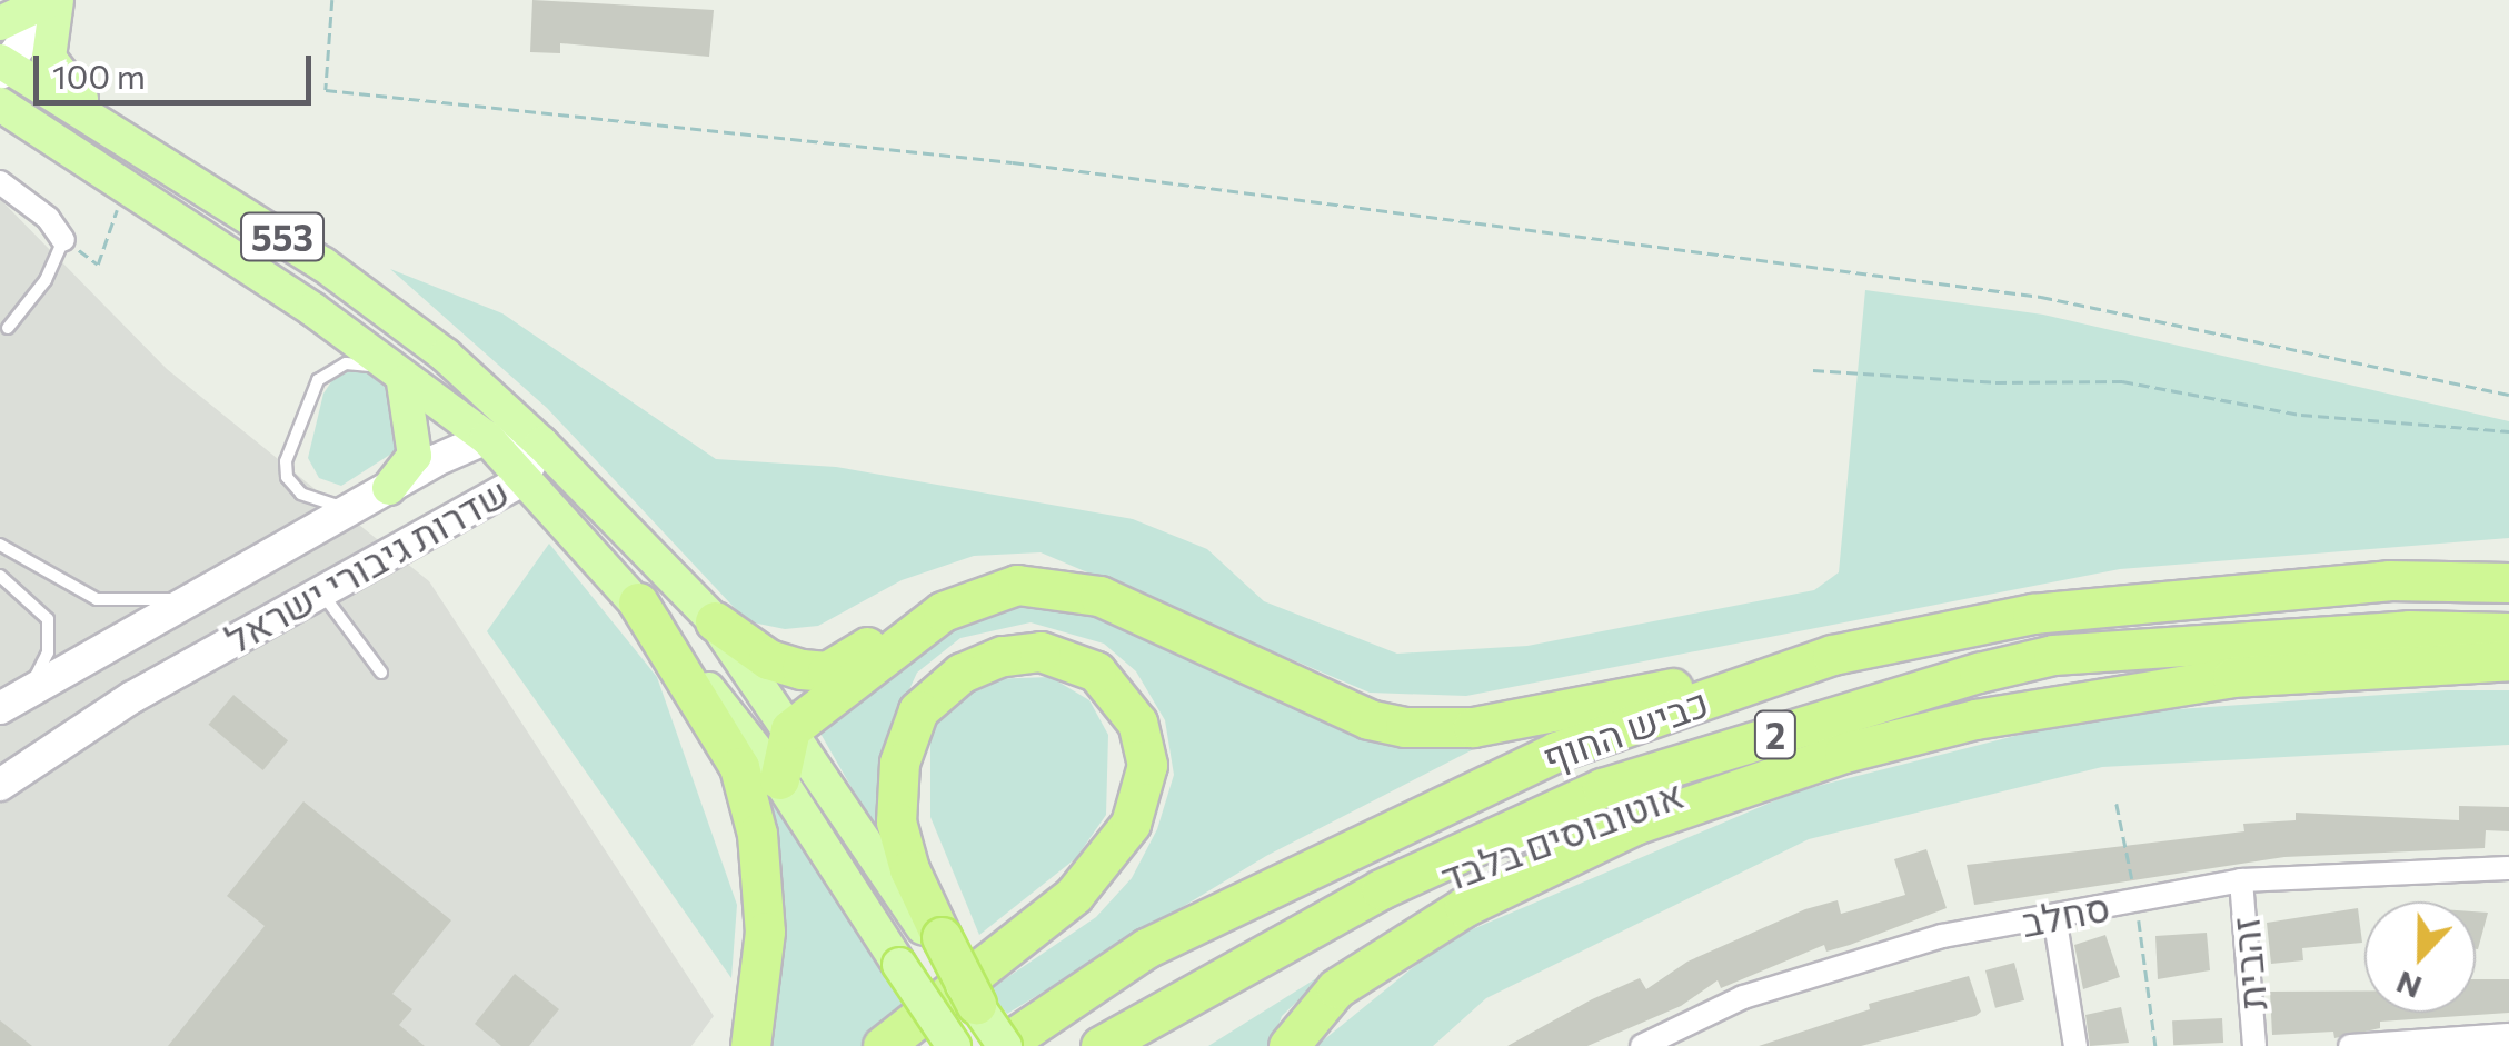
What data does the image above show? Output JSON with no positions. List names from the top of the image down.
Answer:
{
  "streets": {
    "highway": ["כביש החוף", "2"],
    "main road": ["553"],
    "street": ["שדרות גיבורי ישראל", "סחלב", "זהבית"],
    "lane": ["אוטובוסים בלבד"]
  },
  "crossings": [
    ["553", "שדרות גיבורי ישראל"],
    ["כביש החוף", "אוטובוסים בלבד"],
    ["סחלב", "זהבית"]
  ],
  "scale_bar": "100 m",
  "north": "bottom"
}
